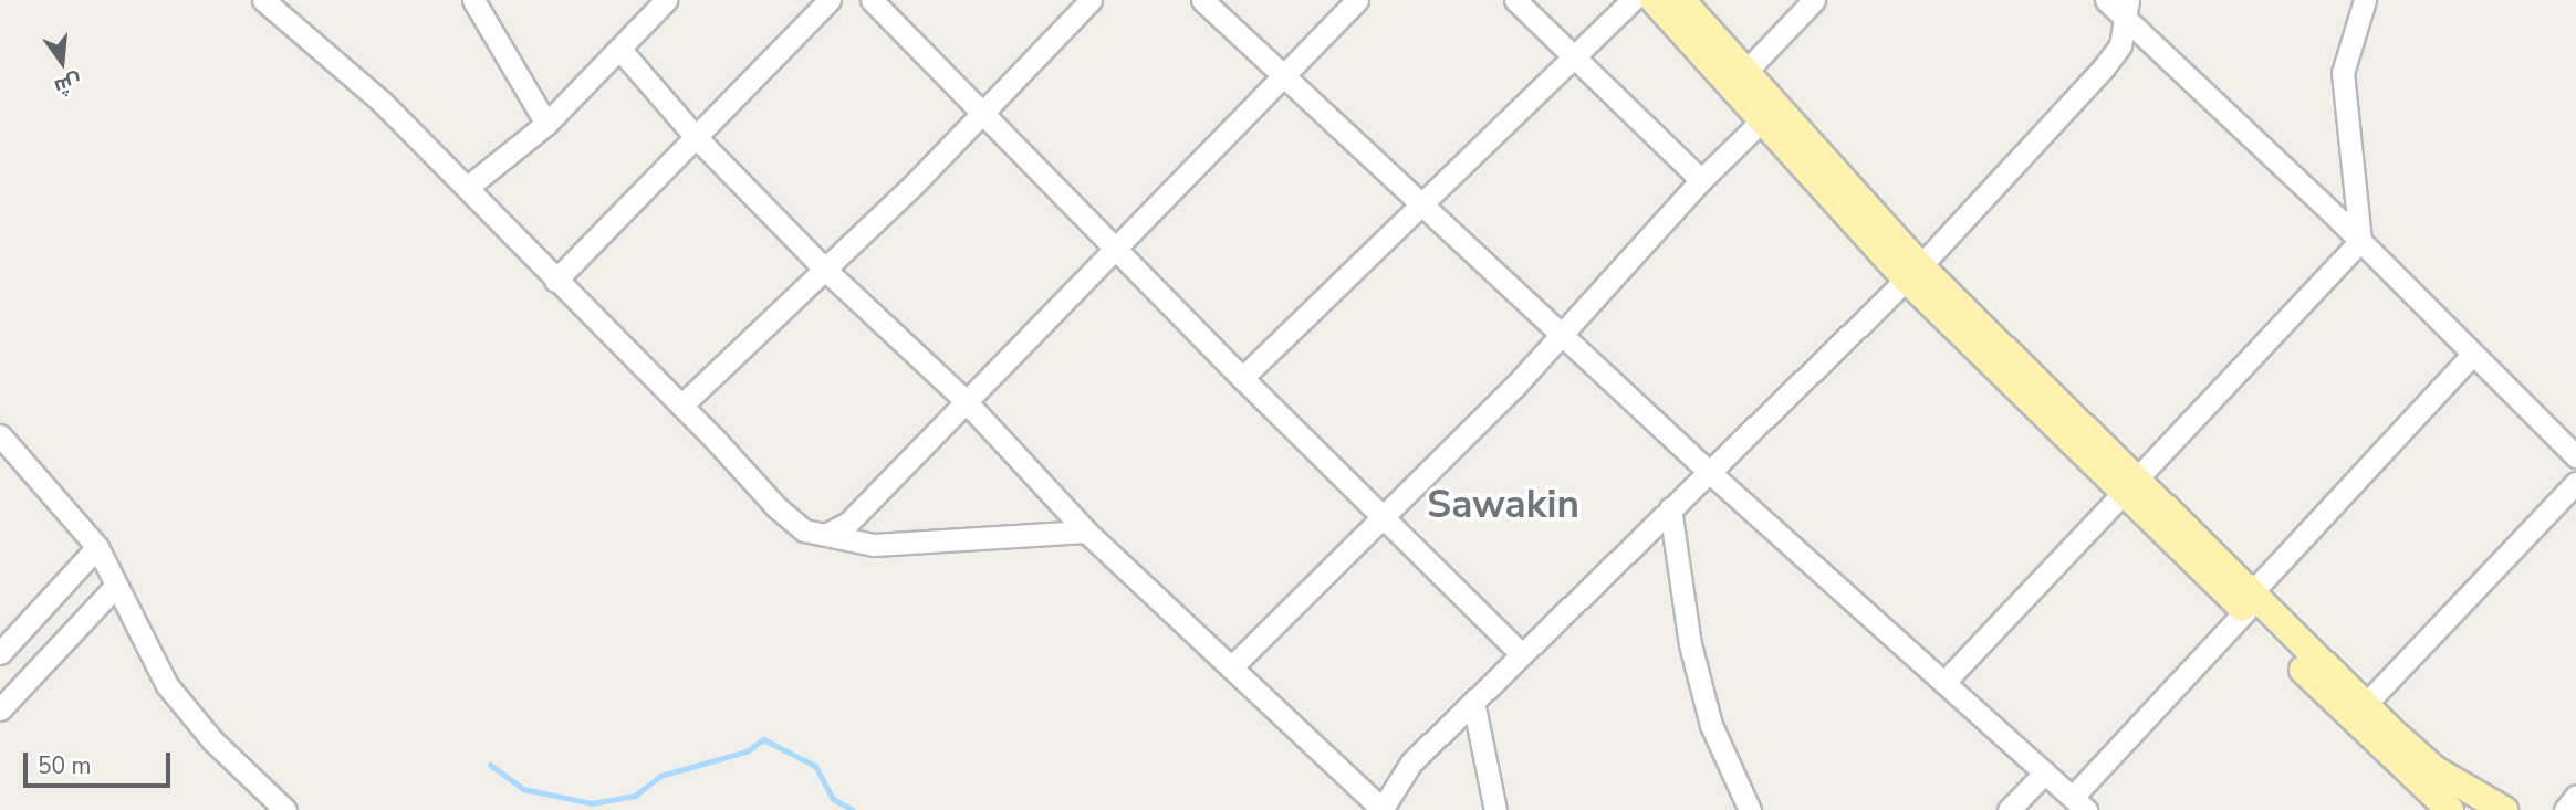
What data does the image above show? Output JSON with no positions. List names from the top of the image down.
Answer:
{
  "districts": ["Sawakin"],
  "scale_bar": "50 m",
  "north": "bottom"
}
